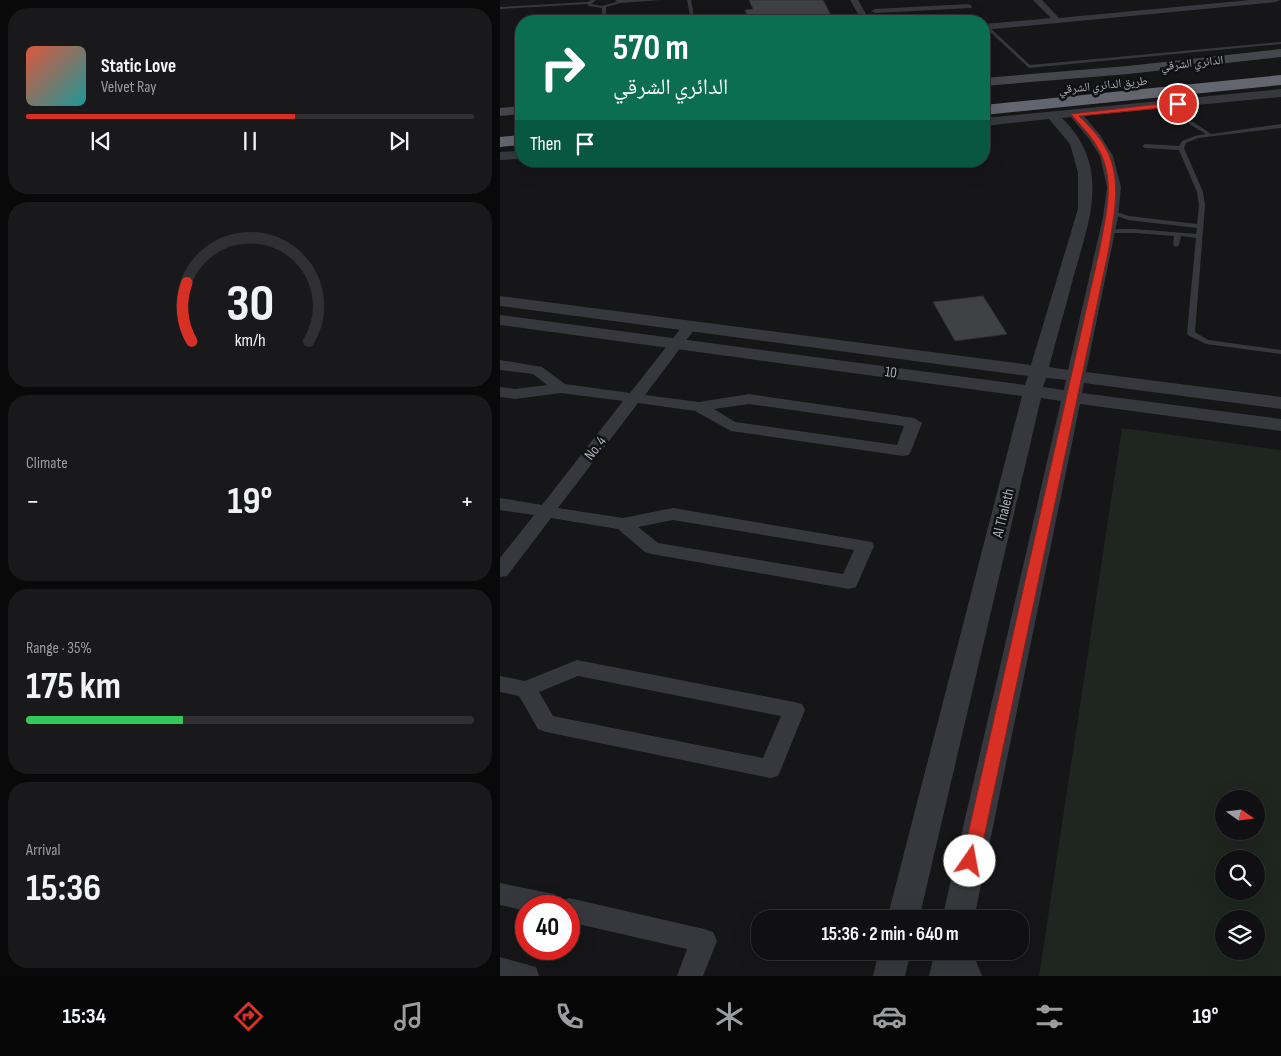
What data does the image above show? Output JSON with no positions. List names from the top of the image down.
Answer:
{
  "streets": {
    "highway": ["طريق الدائري الشرقي"],
    "main road": ["الدائري الشرقي"],
    "street": ["10", "No. 4", "Al Thaleth"]
  },
  "crossings": [
    ["10", "No. 4"],
    ["10", "Al Thaleth"]
  ],
  "north": "right",
  "page": {
    "turn": ["570 m", "الدائري الشرقي"],
    "song": ["Static Love", "Velvet Ray"],
    "then": "Then",
    "tile": [
      "Climate",
      ["Range · 35%", "175 km"],
      ["Arrival", "15:36"]
    ],
    "heat": ["−", "19°", "+"],
    "limit": "40",
    "trip": "15:36 · 2 min · 640 m",
    "tabs": ["15:34", "19°"],
    "gauge": ["30", "km/h"]
  }
}
